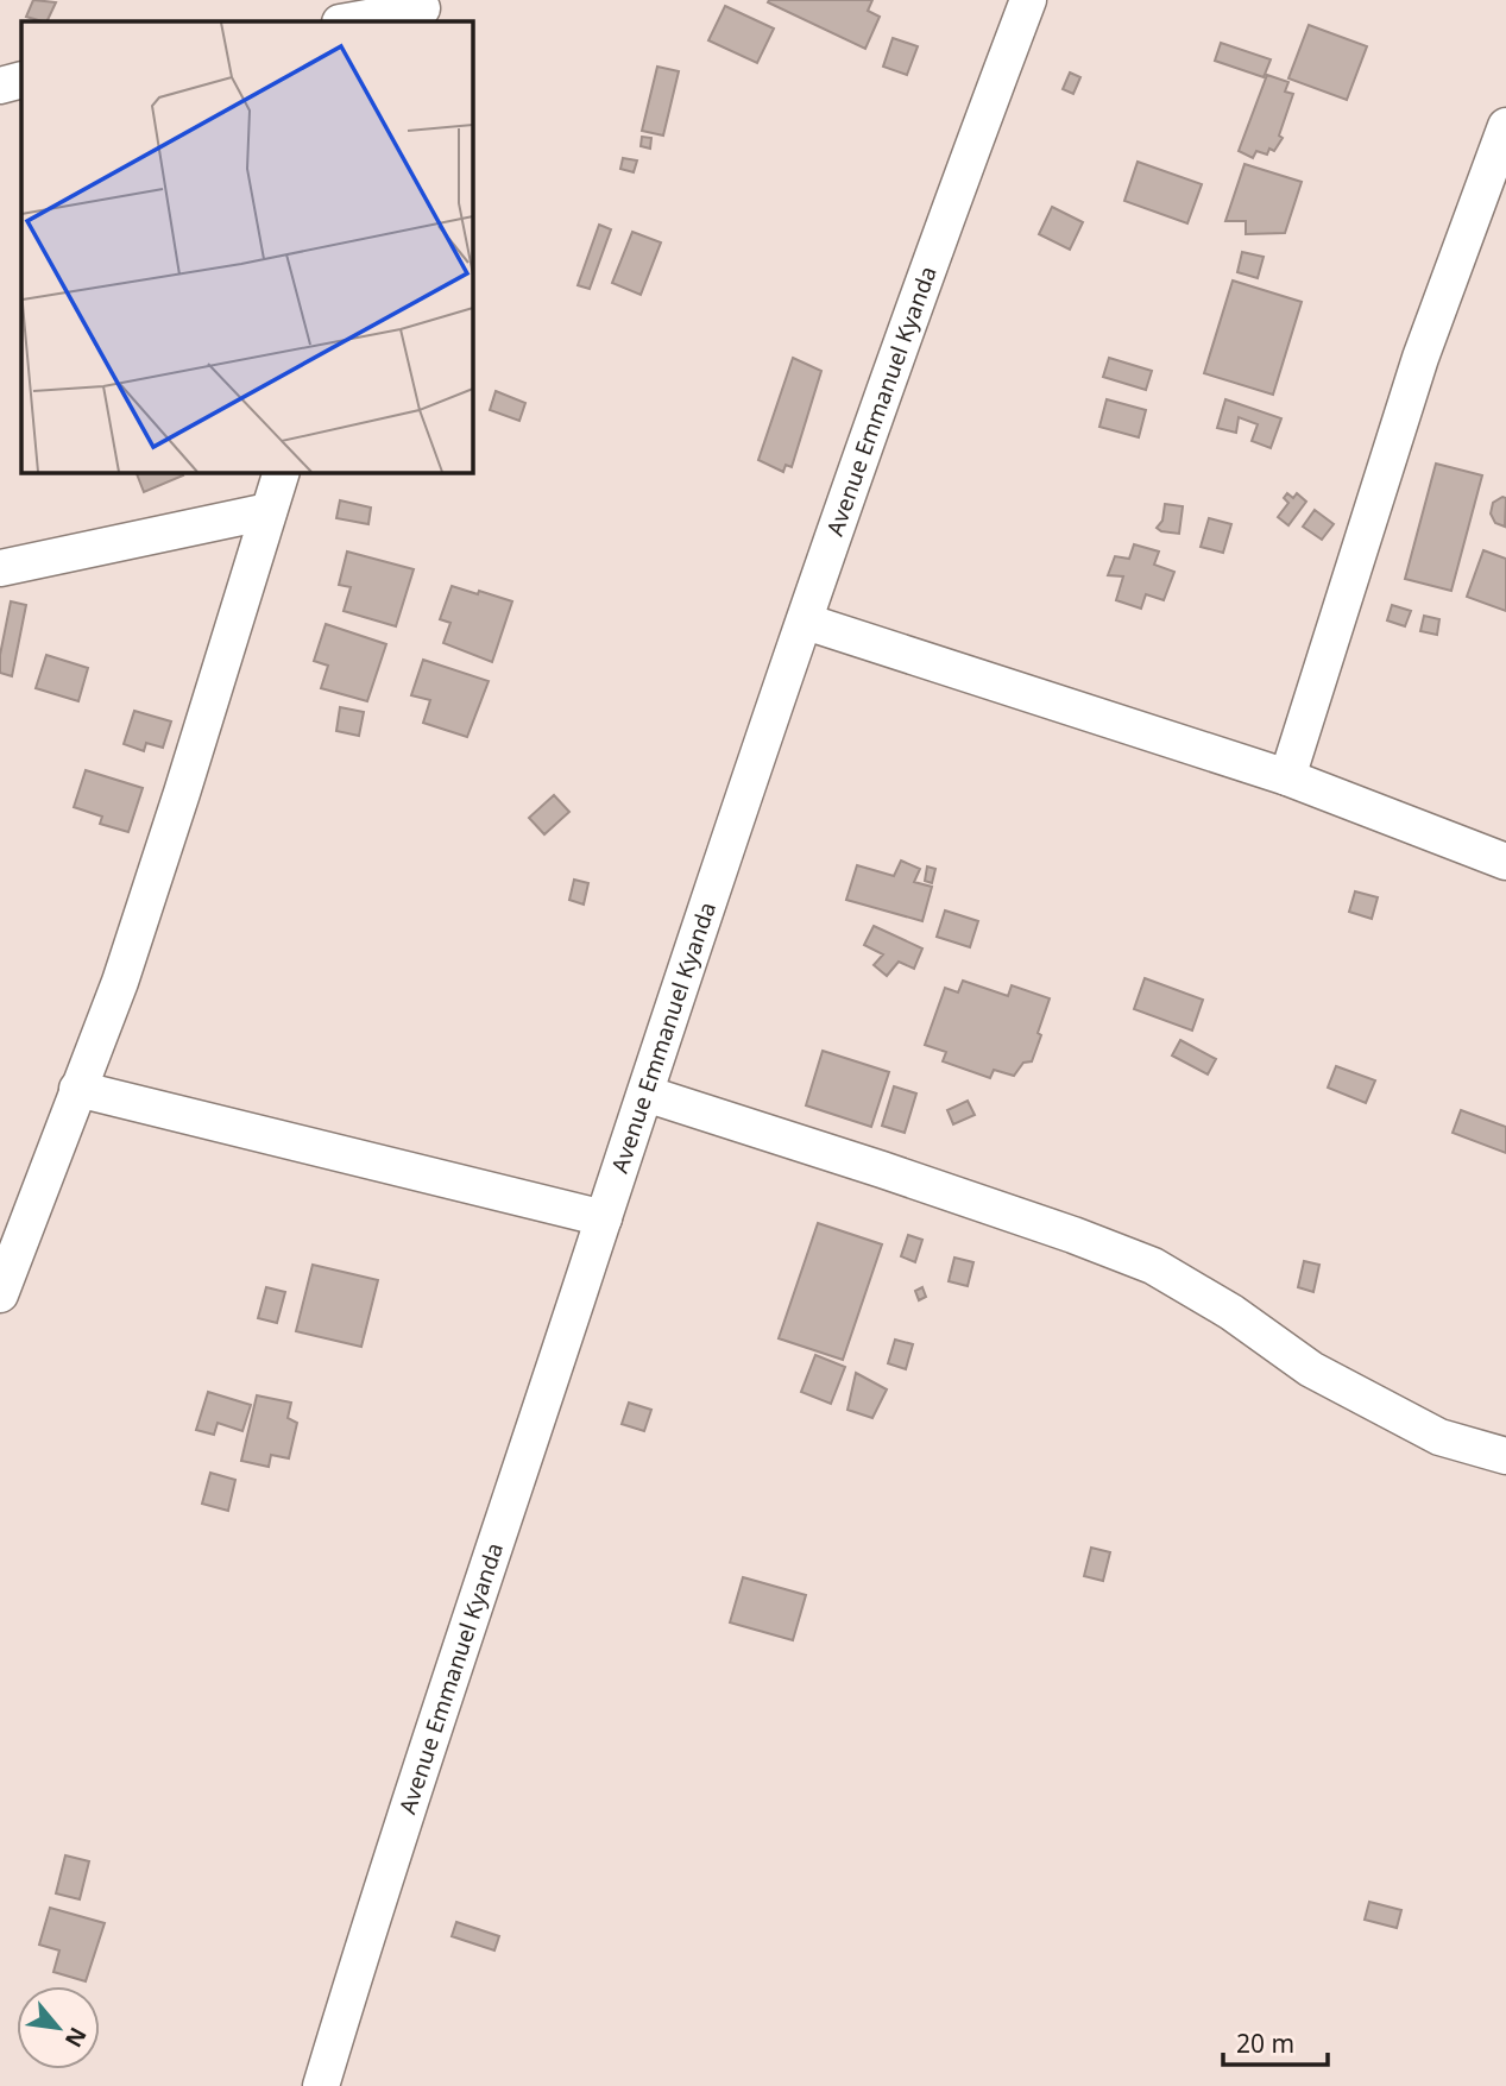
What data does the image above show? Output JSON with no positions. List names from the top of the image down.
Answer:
{
  "streets": {
    "street": ["Avenue Emmanuel Kyanda"]
  },
  "scale_bar": "20 m",
  "north": "bottom right"
}
